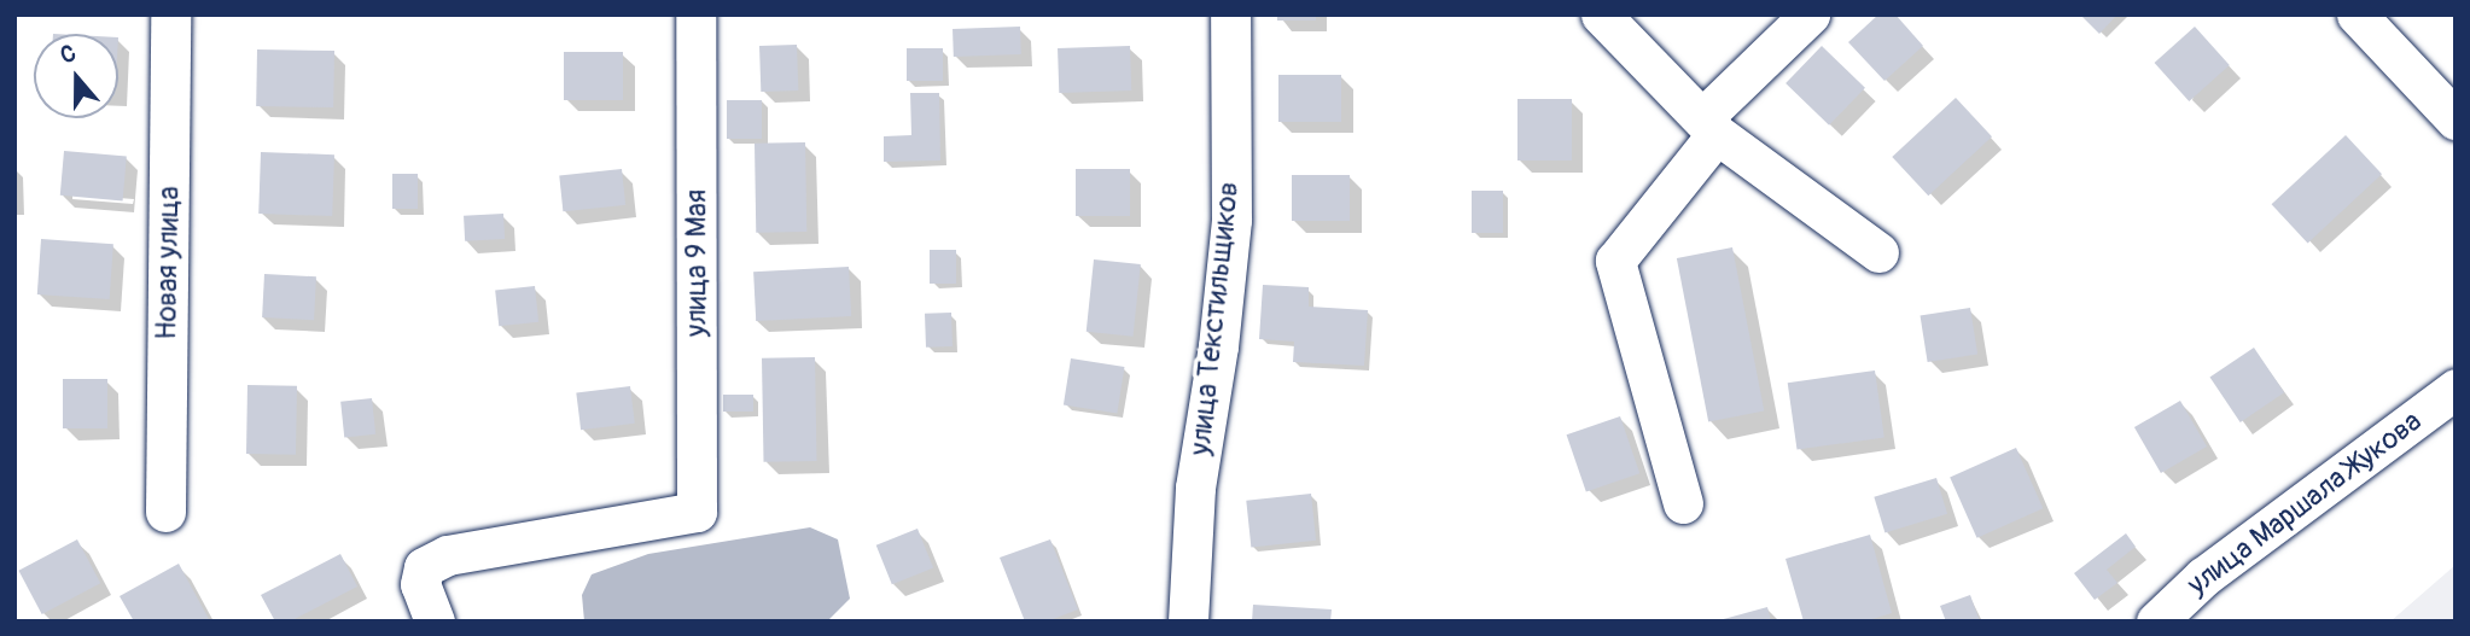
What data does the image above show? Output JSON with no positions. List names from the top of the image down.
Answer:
{
  "streets": {
    "street": [
      "Новая улица",
      "улица 9 Мая",
      "улица Текстильщиков",
      "улица Маршала Жукова"
    ]
  },
  "north": "top"
}
